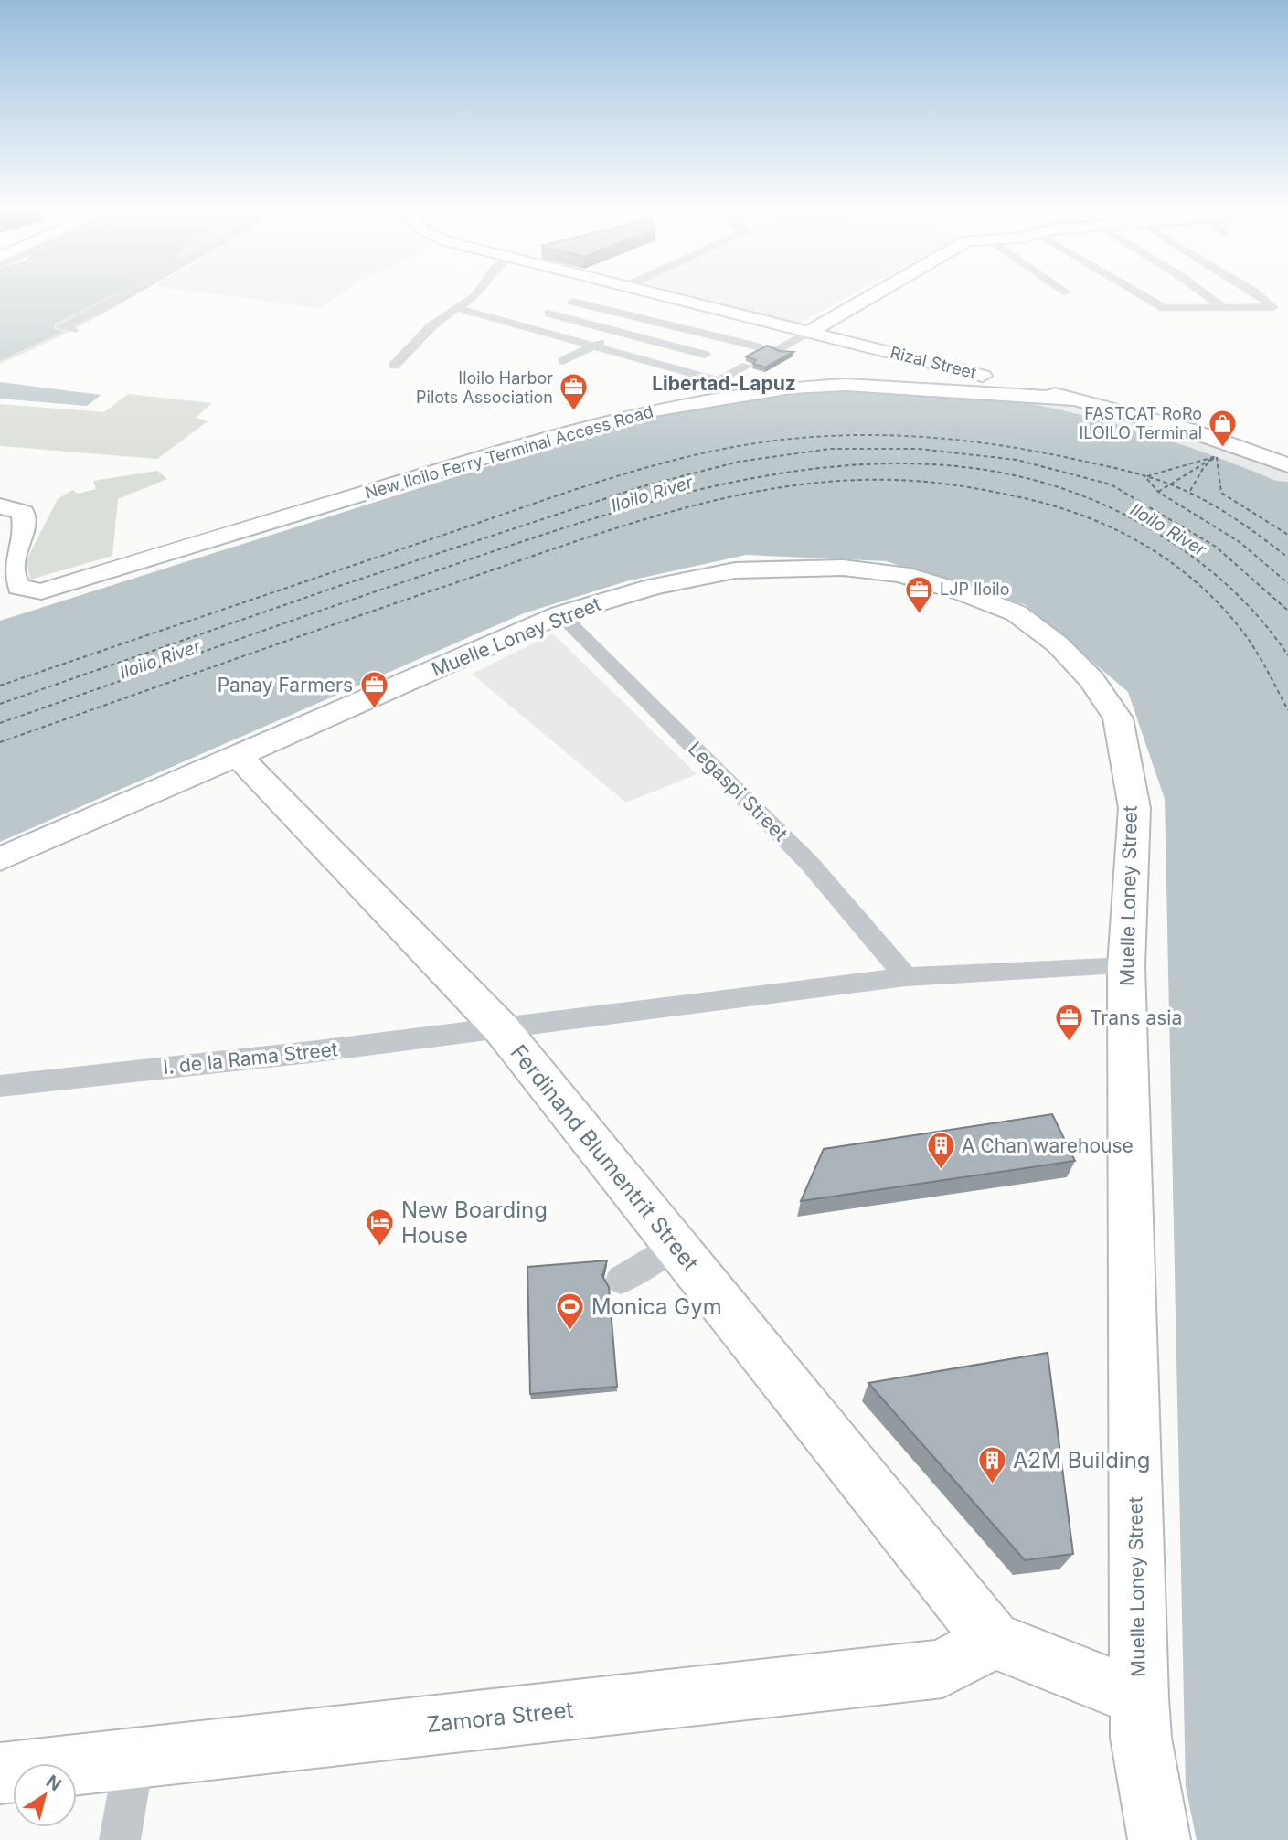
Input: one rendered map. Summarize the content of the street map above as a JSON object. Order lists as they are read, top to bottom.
{
  "streets": {
    "main road": [
      "Rizal Street",
      "New Iloilo Ferry Terminal Access Road",
      "Muelle Loney Street",
      "Ferdinand Blumentrit Street",
      "Zamora Street"
    ],
    "street": ["Legaspi Street", "I. de la Rama Street"]
  },
  "crossings": [
    ["Rizal Street", "New Iloilo Ferry Terminal Access Road"],
    ["Muelle Loney Street", "Legaspi Street"],
    ["Muelle Loney Street", "Ferdinand Blumentrit Street"],
    ["I. de la Rama Street", "Ferdinand Blumentrit Street"],
    ["Ferdinand Blumentrit Street", "Zamora Street"]
  ],
  "districts": ["Libertad-Lapuz"],
  "water": ["Iloilo River"],
  "places": {
    "office": [
      "Iloilo Harbor Pilots Association",
      "LJP Iloilo",
      "Panay Farmers",
      "Trans asia"
    ],
    "shop": ["FASTCAT RoRo ILOILO Terminal"],
    "building": ["A Chan warehouse", "A2M Building"],
    "hotel": ["New Boarding House"],
    "sports": ["Monica Gym"]
  },
  "north": "top right"
}
